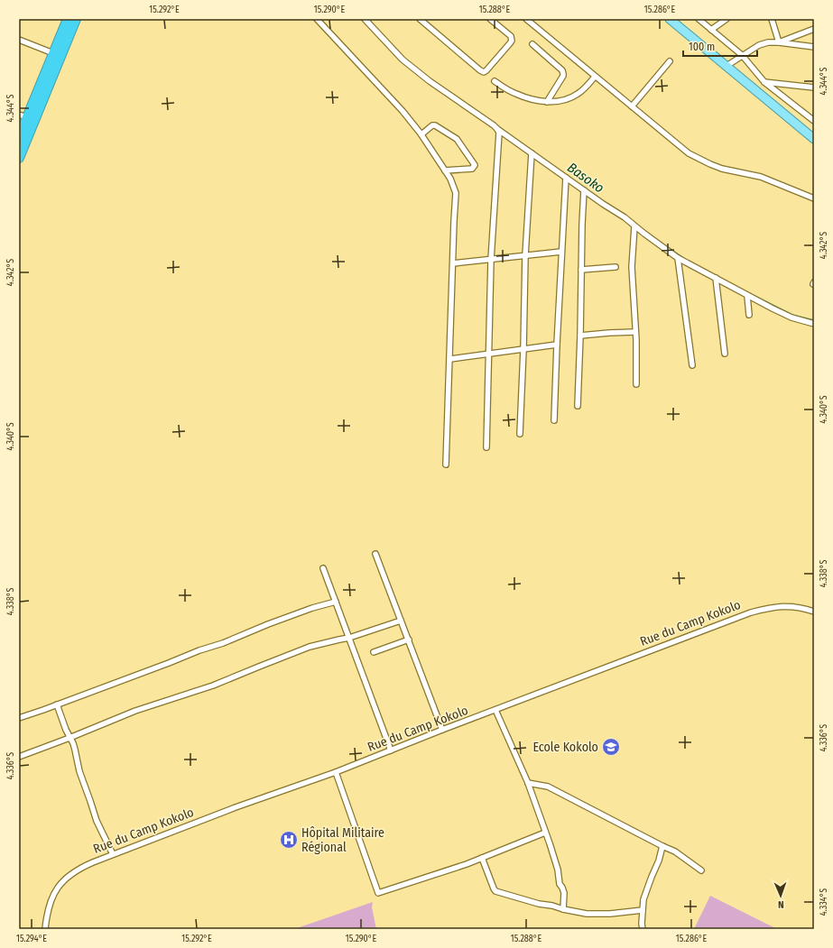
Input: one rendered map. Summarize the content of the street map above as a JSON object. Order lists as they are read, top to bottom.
{
  "streets": {
    "street": ["Rue du Camp Kokolo"]
  },
  "water": ["Basoko"],
  "places": {
    "school or university": ["Ecole Kokolo"],
    "hospital": ["Hôpital Militaire Régional"]
  },
  "scale_bar": "100 m",
  "north": "bottom",
  "coordinates": [
    "15.292°E",
    "15.290°E",
    "15.288°E",
    "15.286°E",
    "4.344°S",
    "4.342°S",
    "4.340°S",
    "4.338°S",
    "4.336°S",
    "4.334°S",
    "15.294°E"
  ]
}
